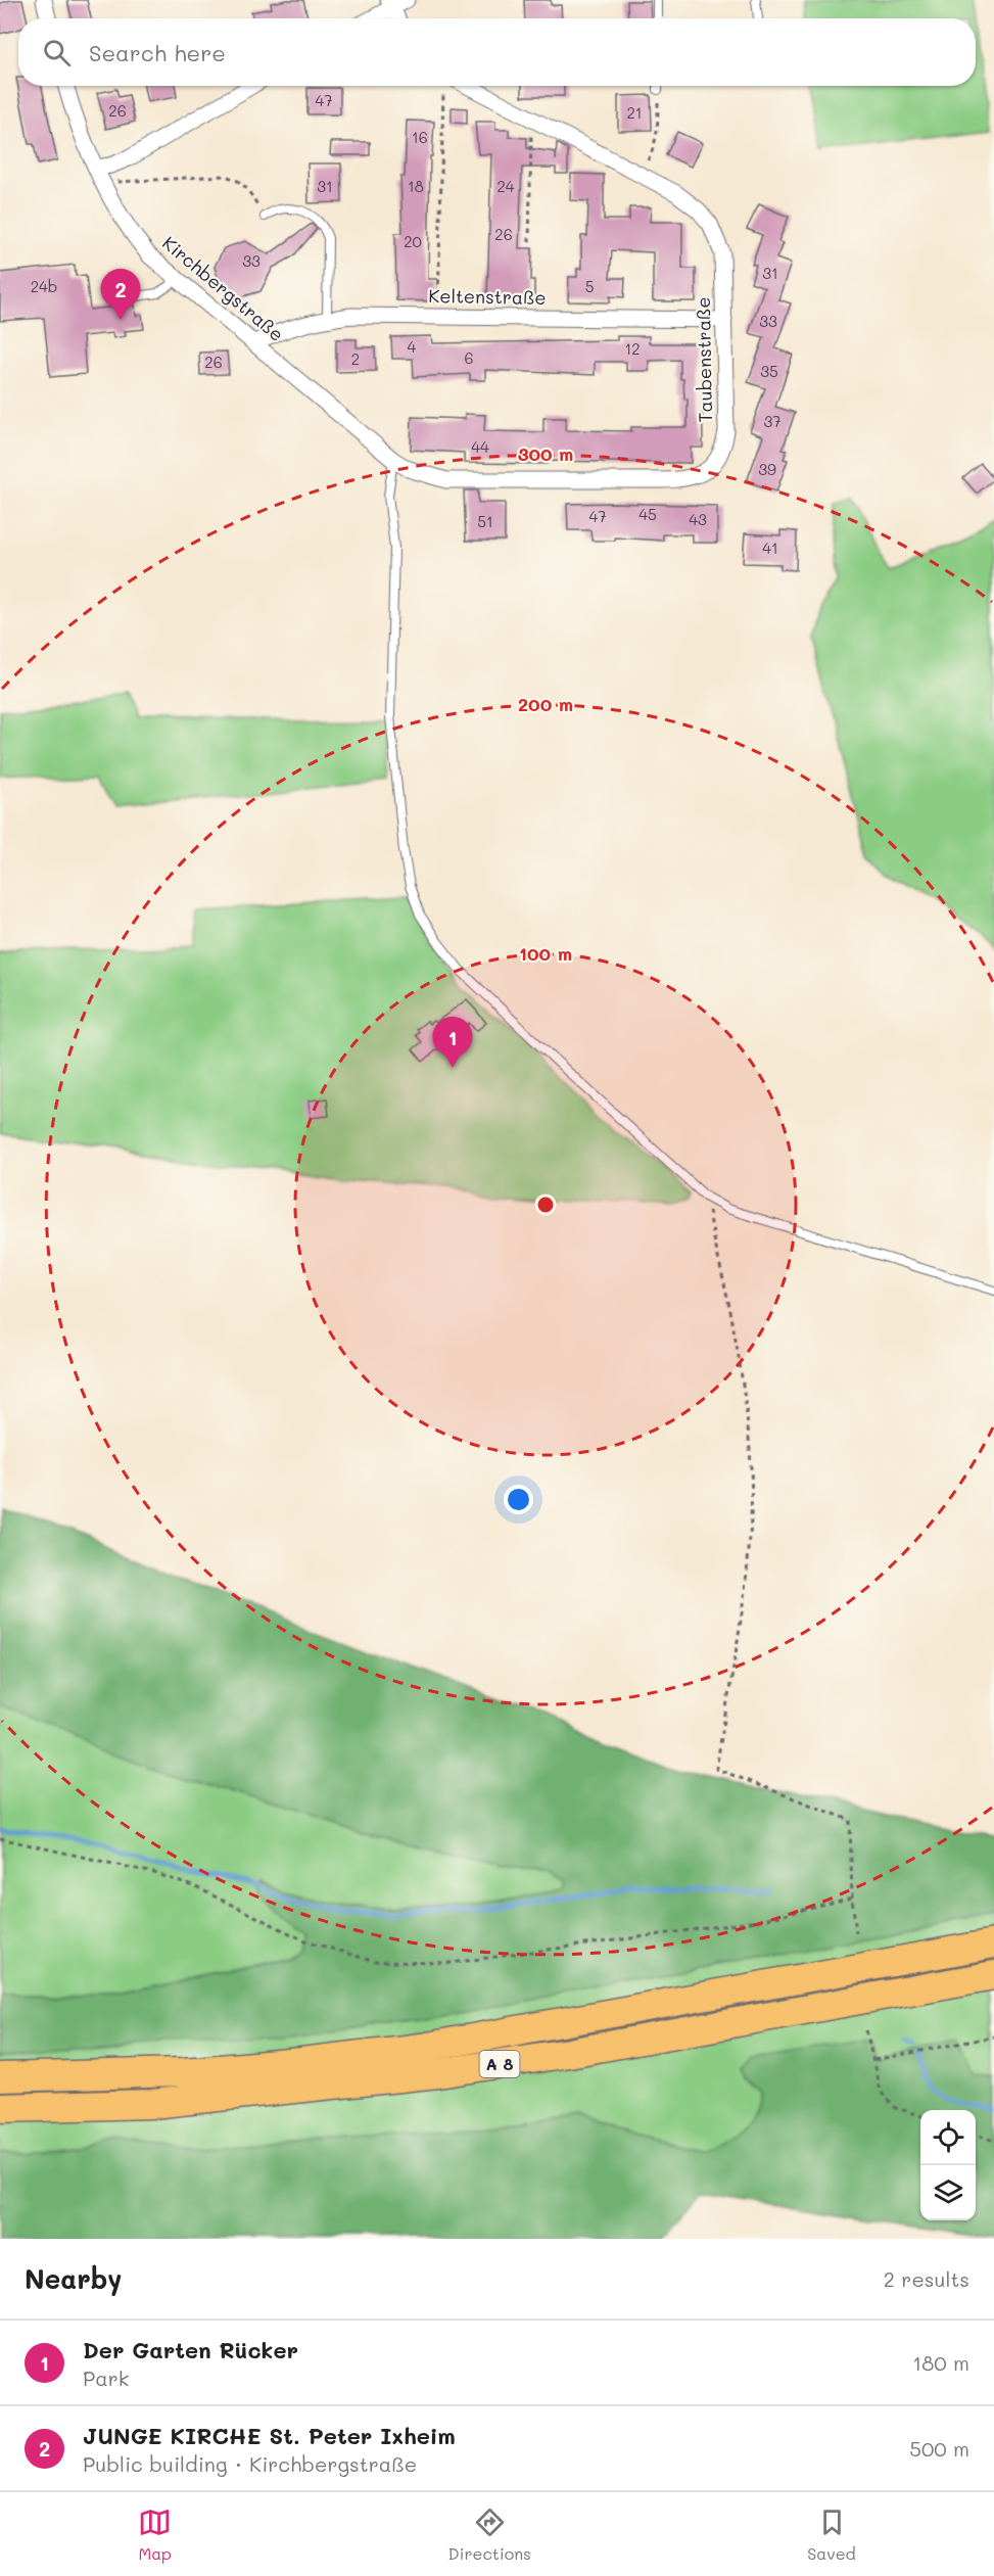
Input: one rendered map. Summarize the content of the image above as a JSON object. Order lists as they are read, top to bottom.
{
  "streets": {
    "highway": ["A 8"],
    "street": ["Kirchbergstraße", "Keltenstraße", "Taubenstraße"]
  },
  "crossings": [
    ["Kirchbergstraße", "Keltenstraße"],
    ["Kirchbergstraße", "Taubenstraße"],
    ["Keltenstraße", "Taubenstraße"]
  ],
  "house_numbers": [
    "47",
    "26",
    "21",
    "16",
    "31",
    "18",
    "24",
    "26",
    "20",
    "33",
    "31",
    "24b",
    "5",
    "33",
    "4",
    "12",
    "6",
    "2",
    "26",
    "35",
    "37",
    "44",
    "39",
    "45",
    "47",
    "43",
    "51",
    "41"
  ],
  "page": {
    "search": "Search here",
    "pins": ["2", "1"],
    "heading": ["Nearby", "2 results"],
    "list": [
      {
        "mark": "1",
        "name": "Der Garten Rücker",
        "note": "Park",
        "value": "180 m"
      },
      {
        "mark": "2",
        "name": "JUNGE KIRCHE St. Peter Ixheim",
        "note": "Public building · Kirchbergstraße",
        "value": "500 m"
      }
    ],
    "nav": ["Map", "Directions", "Saved"]
  },
  "rings": ["300 m", "200 m", "100 m"]
}
